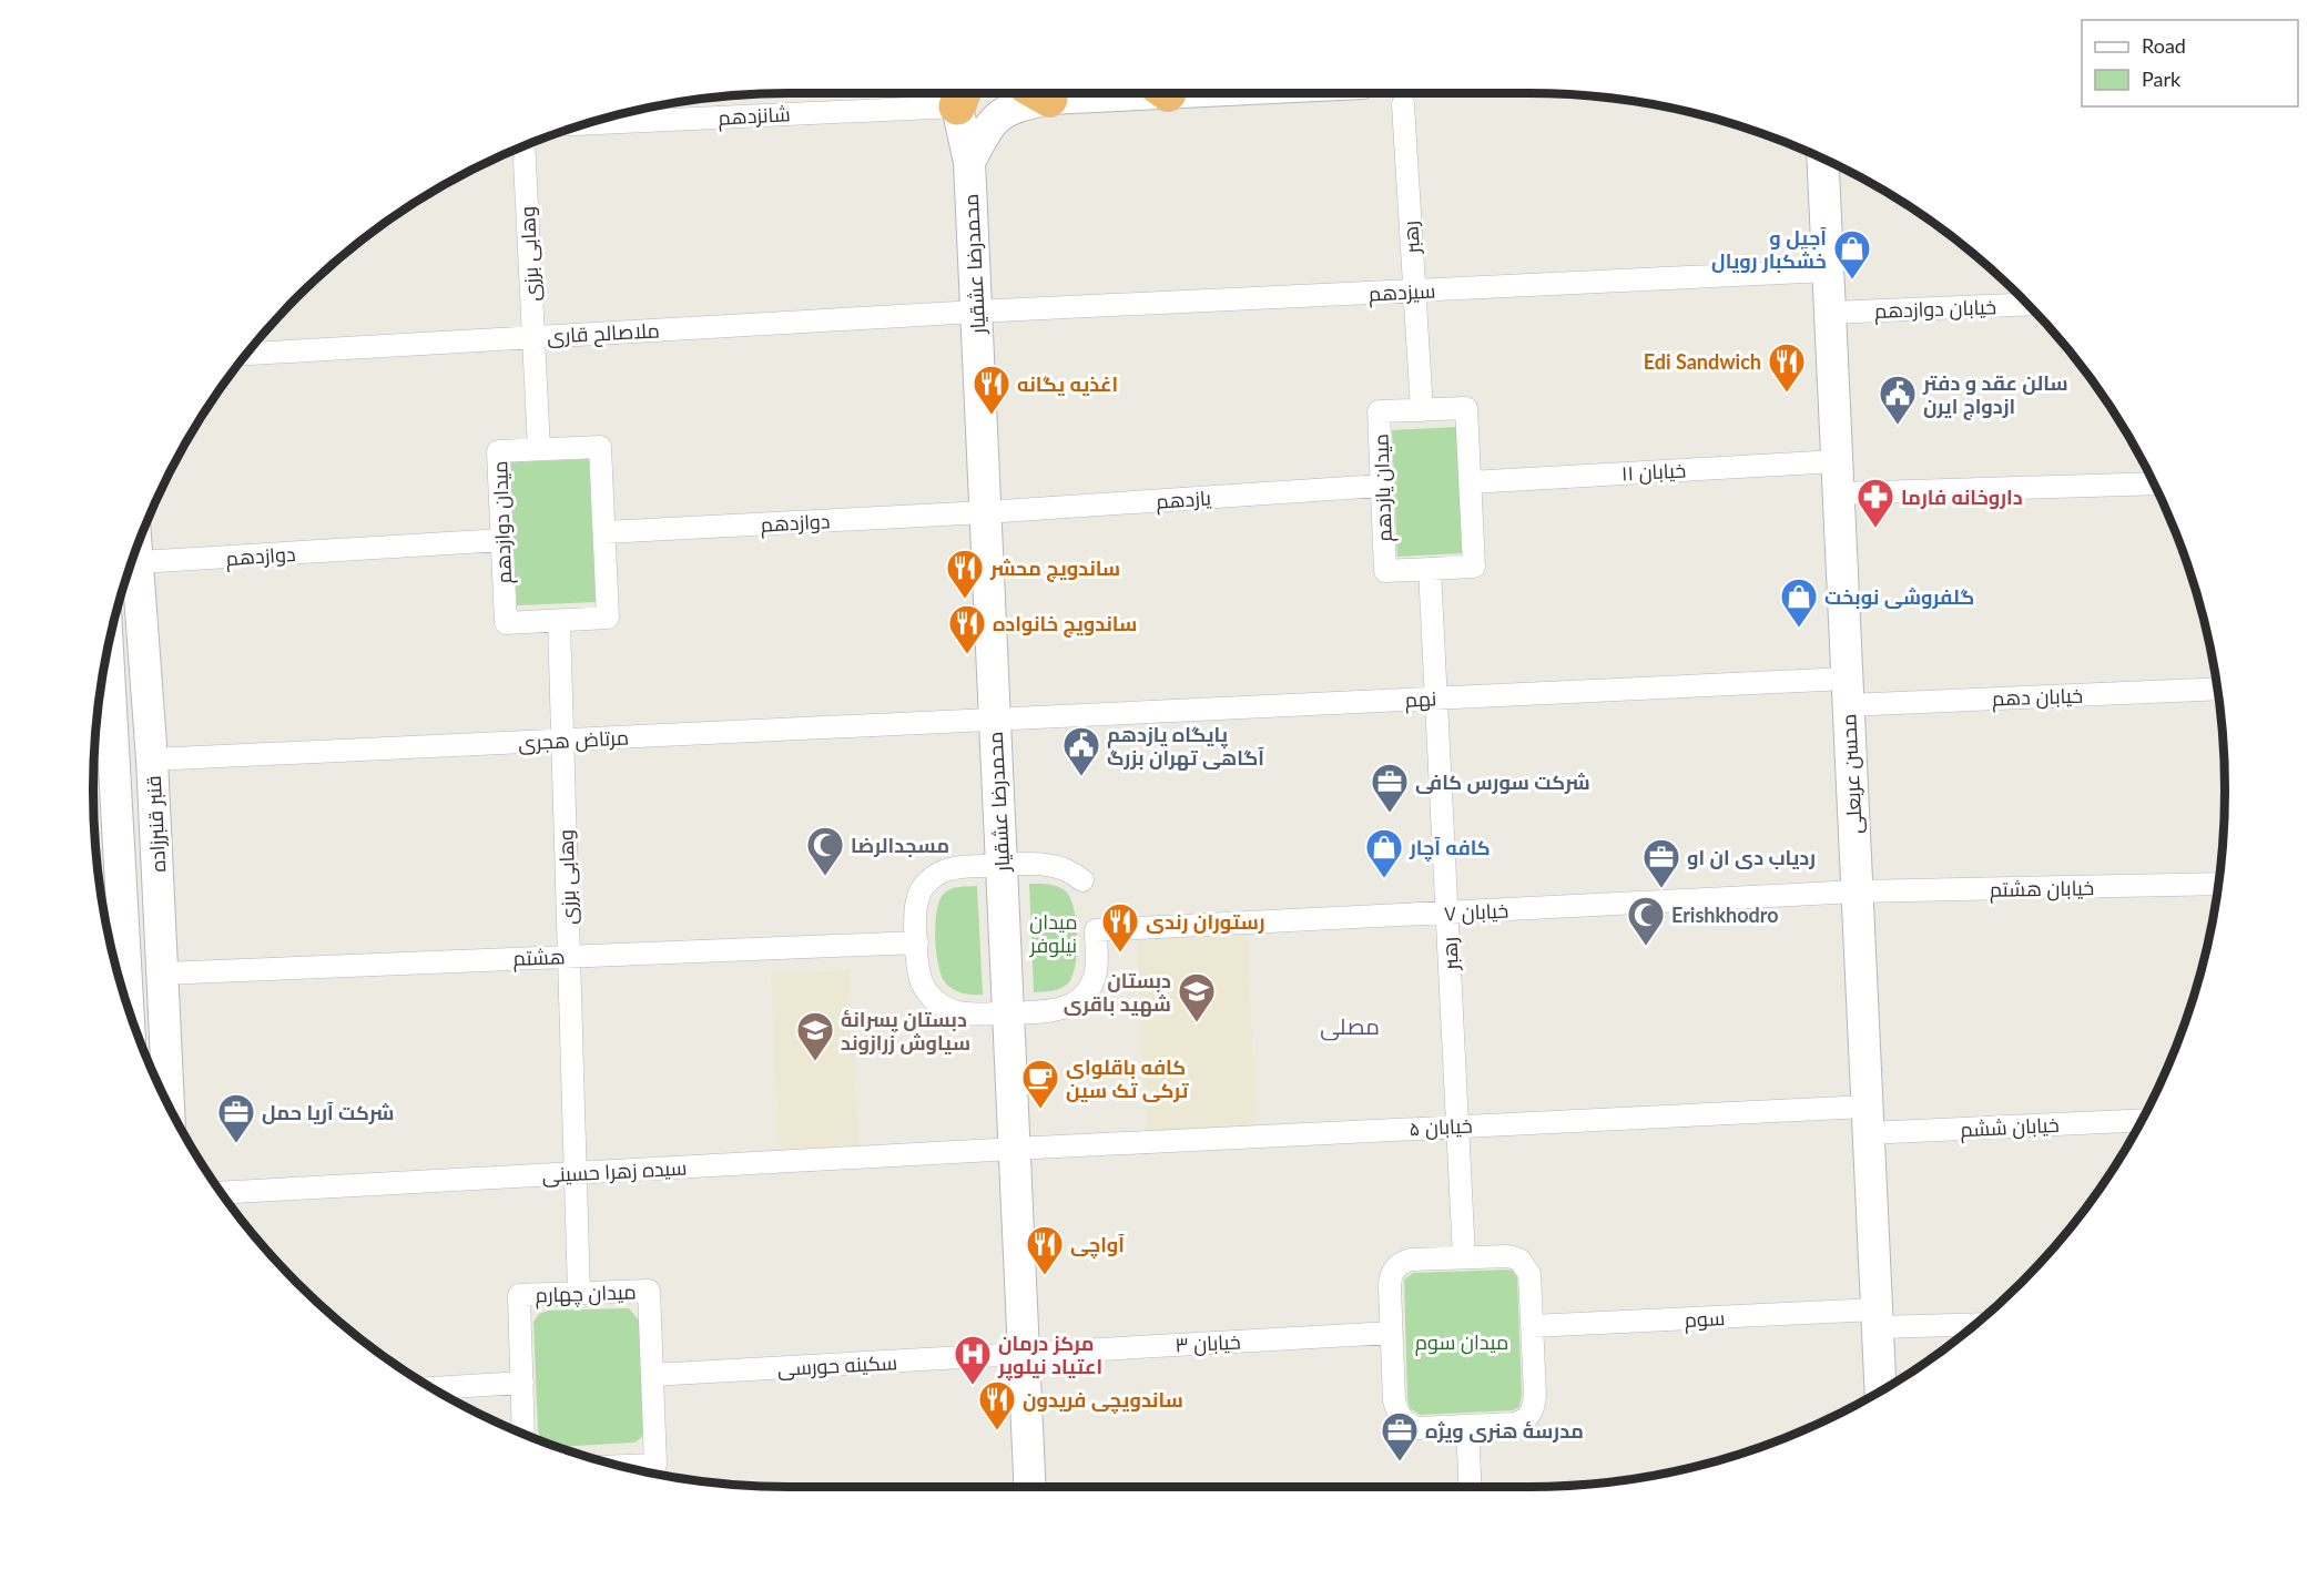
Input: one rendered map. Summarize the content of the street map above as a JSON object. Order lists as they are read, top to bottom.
{
  "streets": {
    "main road": ["محمدرضا عشقیار", "محسن عربعلی", "قنبر قنبرزاده"],
    "street": [
      "شانزدهم",
      "رهبر",
      "وهابی برزی",
      "سیزدهم",
      "خیابان دوازدهم",
      "ملاصالح قاری",
      "خیابان ۱۱",
      "میدان یازدهم",
      "یازدهم",
      "میدان دوازدهم",
      "دوازدهم",
      "خیابان دهم",
      "نهم",
      "مرتاض هجری",
      "خیابان هشتم",
      "خیابان ۷",
      "هشتم",
      "خیابان ۵",
      "خیابان ششم",
      "سیده زهرا حسینی",
      "میدان چهارم",
      "سوم",
      "خیابان ۳",
      "سکینه حورسی"
    ]
  },
  "crossings": [
    ["شانزدهم", "محمدرضا عشقیار"],
    ["رهبر", "سیزدهم"],
    ["رهبر", "میدان یازدهم"],
    ["رهبر", "نهم"],
    ["رهبر", "خیابان ۷"],
    ["رهبر", "خیابان ۵"],
    ["رهبر", "سوم"],
    ["رهبر", "خیابان ۳"],
    ["وهابی برزی", "ملاصالح قاری"],
    ["وهابی برزی", "میدان دوازدهم"],
    ["وهابی برزی", "مرتاض هجری"],
    ["وهابی برزی", "هشتم"],
    ["وهابی برزی", "سیده زهرا حسینی"],
    ["وهابی برزی", "میدان چهارم"],
    ["محمدرضا عشقیار", "سیزدهم"],
    ["محمدرضا عشقیار", "ملاصالح قاری"],
    ["محمدرضا عشقیار", "یازدهم"],
    ["محمدرضا عشقیار", "دوازدهم"],
    ["محمدرضا عشقیار", "نهم"],
    ["محمدرضا عشقیار", "مرتاض هجری"],
    ["محمدرضا عشقیار", "خیابان ۷"],
    ["محمدرضا عشقیار", "خیابان ۵"],
    ["محمدرضا عشقیار", "سیده زهرا حسینی"],
    ["محمدرضا عشقیار", "خیابان ۳"],
    ["محمدرضا عشقیار", "سکینه حورسی"],
    ["سیزدهم", "ملاصالح قاری"],
    ["سیزدهم", "محسن عربعلی"],
    ["خیابان دوازدهم", "محسن عربعلی"],
    ["خیابان ۱۱", "میدان یازدهم"],
    ["خیابان ۱۱", "محسن عربعلی"],
    ["میدان یازدهم", "یازدهم"],
    ["یازدهم", "دوازدهم"],
    ["میدان دوازدهم", "دوازدهم"],
    ["خیابان دهم", "نهم"],
    ["خیابان دهم", "محسن عربعلی"],
    ["نهم", "مرتاض هجری"],
    ["نهم", "محسن عربعلی"],
    ["مرتاض هجری", "قنبر قنبرزاده"],
    ["محسن عربعلی", "خیابان هشتم"],
    ["محسن عربعلی", "خیابان ۷"],
    ["محسن عربعلی", "خیابان ۵"],
    ["محسن عربعلی", "خیابان ششم"],
    ["محسن عربعلی", "سوم"],
    ["قنبر قنبرزاده", "هشتم"],
    ["خیابان هشتم", "خیابان ۷"],
    ["خیابان ۵", "خیابان ششم"],
    ["خیابان ۵", "سیده زهرا حسینی"],
    ["میدان چهارم", "سکینه حورسی"],
    ["سوم", "خیابان ۳"],
    ["خیابان ۳", "سکینه حورسی"]
  ],
  "districts": ["مصلی"],
  "parks": ["میدان نیلوفر", "میدان سوم"],
  "places": {
    "shop": ["آجیل و خشکبار رویال", "گلفروشی نوبخت", "کافه آچار"],
    "restaurant": [
      "Edi Sandwich",
      "اغذیه یگانه",
      "ساندویچ محشر",
      "ساندویچ خانواده",
      "رستوران رندی",
      "آواچی",
      "ساندویچی فریدون"
    ],
    "public building": ["سالن عقد و دفتر ازدواج ایرن", "پایگاه یازدهم آگاهی تهران بزرگ"],
    "pharmacy": ["داروخانه فارما"],
    "office": [
      "شرکت سورس کافی",
      "ردیاب دی ان او",
      "شرکت آریا حمل",
      "مدرسهٔ هنری ویژه"
    ],
    "mosque": ["مسجدالرضا", "Erishkhodro"],
    "school or university": ["دبستان شهید باقری", "دبستان پسرانهٔ سیاوش زرازوند"],
    "cafe": ["کافه باقلوای ترکی تک سین"],
    "hospital": ["مرکز درمان اعتیاد نیلوپر"]
  },
  "legend": ["Road", "Park"]
}
